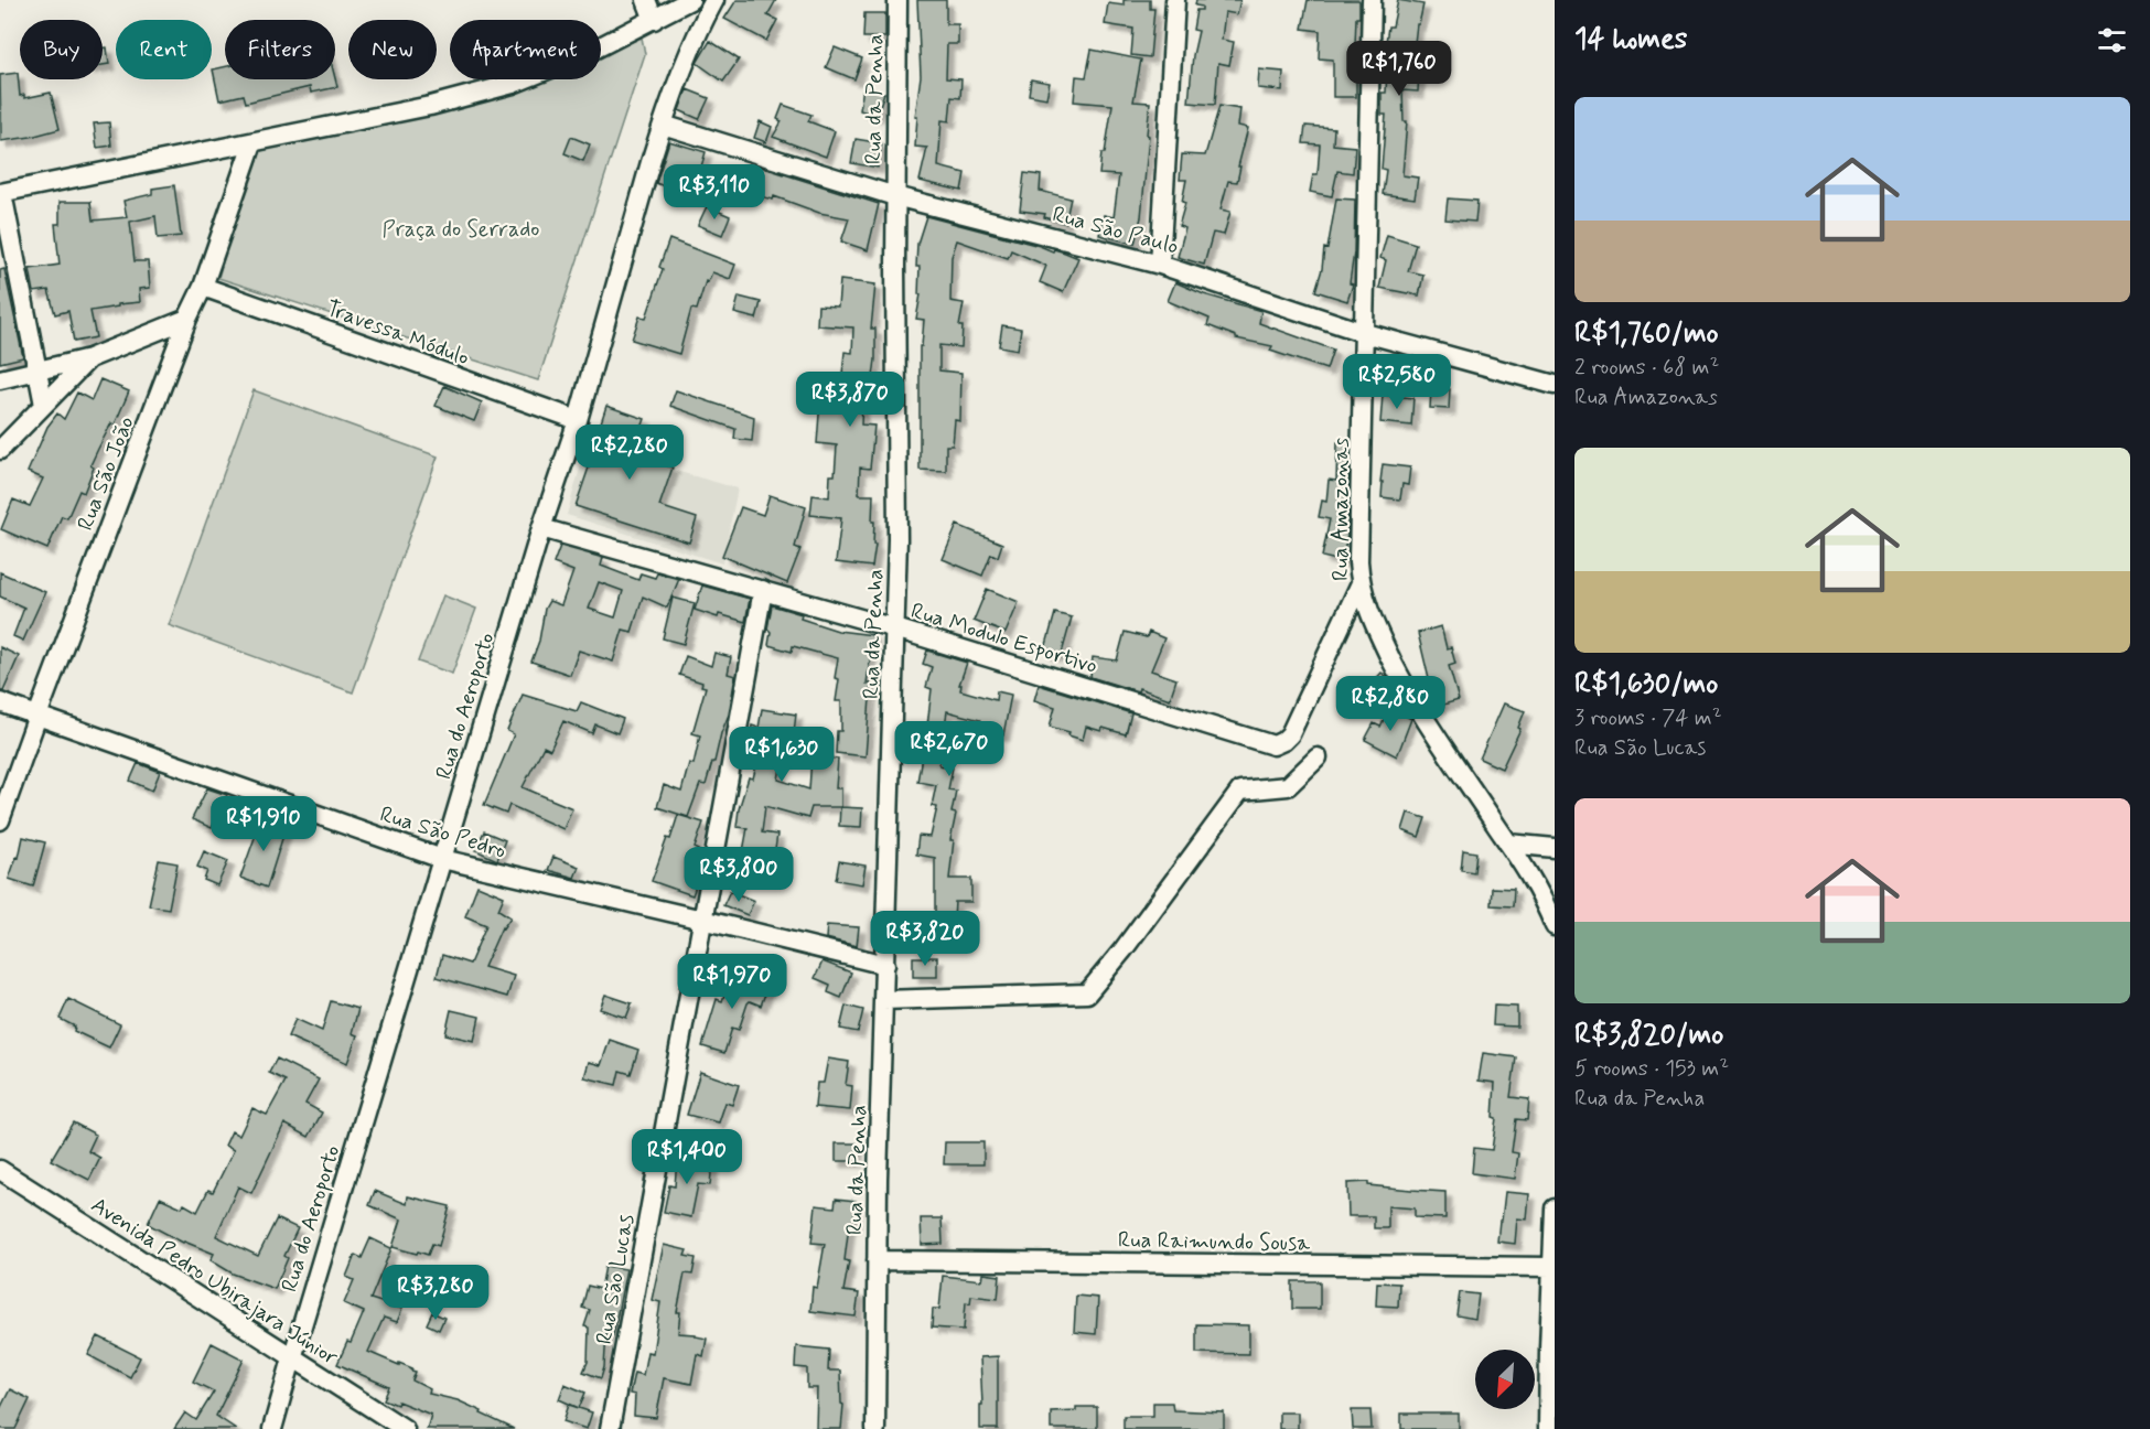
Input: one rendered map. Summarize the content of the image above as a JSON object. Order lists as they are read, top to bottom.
{
  "streets": {
    "street": [
      "Rua da Penha",
      "Rua São Paulo",
      "Travessa Módulo",
      "Rua São João",
      "Rua Amazonas",
      "Rua Modulo Esportivo",
      "Rua do Aeroporto",
      "Rua São Pedro",
      "Rua Raimundo Sousa",
      "Rua São Lucas",
      "Avenida Pedro Ubirajara Júnior"
    ]
  },
  "crossings": [
    ["Rua da Penha", "Rua São Paulo"],
    ["Rua da Penha", "Rua Modulo Esportivo"],
    ["Rua da Penha", "Rua São Pedro"],
    ["Rua da Penha", "Rua Raimundo Sousa"],
    ["Rua São Paulo", "Rua Amazonas"],
    ["Rua São Paulo", "Rua do Aeroporto"],
    ["Travessa Módulo", "Rua São João"],
    ["Travessa Módulo", "Rua do Aeroporto"],
    ["Rua São João", "Rua São Pedro"],
    ["Rua Amazonas", "Rua Modulo Esportivo"],
    ["Rua Modulo Esportivo", "Rua do Aeroporto"],
    ["Rua Modulo Esportivo", "Rua São Lucas"],
    ["Rua do Aeroporto", "Rua São Pedro"],
    ["Rua do Aeroporto", "Avenida Pedro Ubirajara Júnior"],
    ["Rua São Pedro", "Rua São Lucas"]
  ],
  "parks": ["Praça do Serrado"],
  "north": "bottom left",
  "page": {
    "heading": "14 homes",
    "chip": [
      "Buy",
      "Rent",
      "Filters",
      "New",
      "Apartment"
    ],
    "price": [
      "R$1,760",
      "R$3,110",
      "R$2,580",
      "R$3,870",
      "R$2,280",
      "R$2,880",
      "R$2,670",
      "R$1,630",
      "R$1,910",
      "R$3,800",
      "R$3,820",
      "R$1,970",
      "R$1,400",
      "R$3,280"
    ],
    "list": [
      {
        "name": "R$1,760/mo",
        "note": "2 rooms · 68 m² · Rua Amazonas"
      },
      {
        "name": "R$1,630/mo",
        "note": "3 rooms · 74 m² · Rua São Lucas"
      },
      {
        "name": "R$3,820/mo",
        "note": "5 rooms · 153 m² · Rua da Penha"
      }
    ]
  }
}
